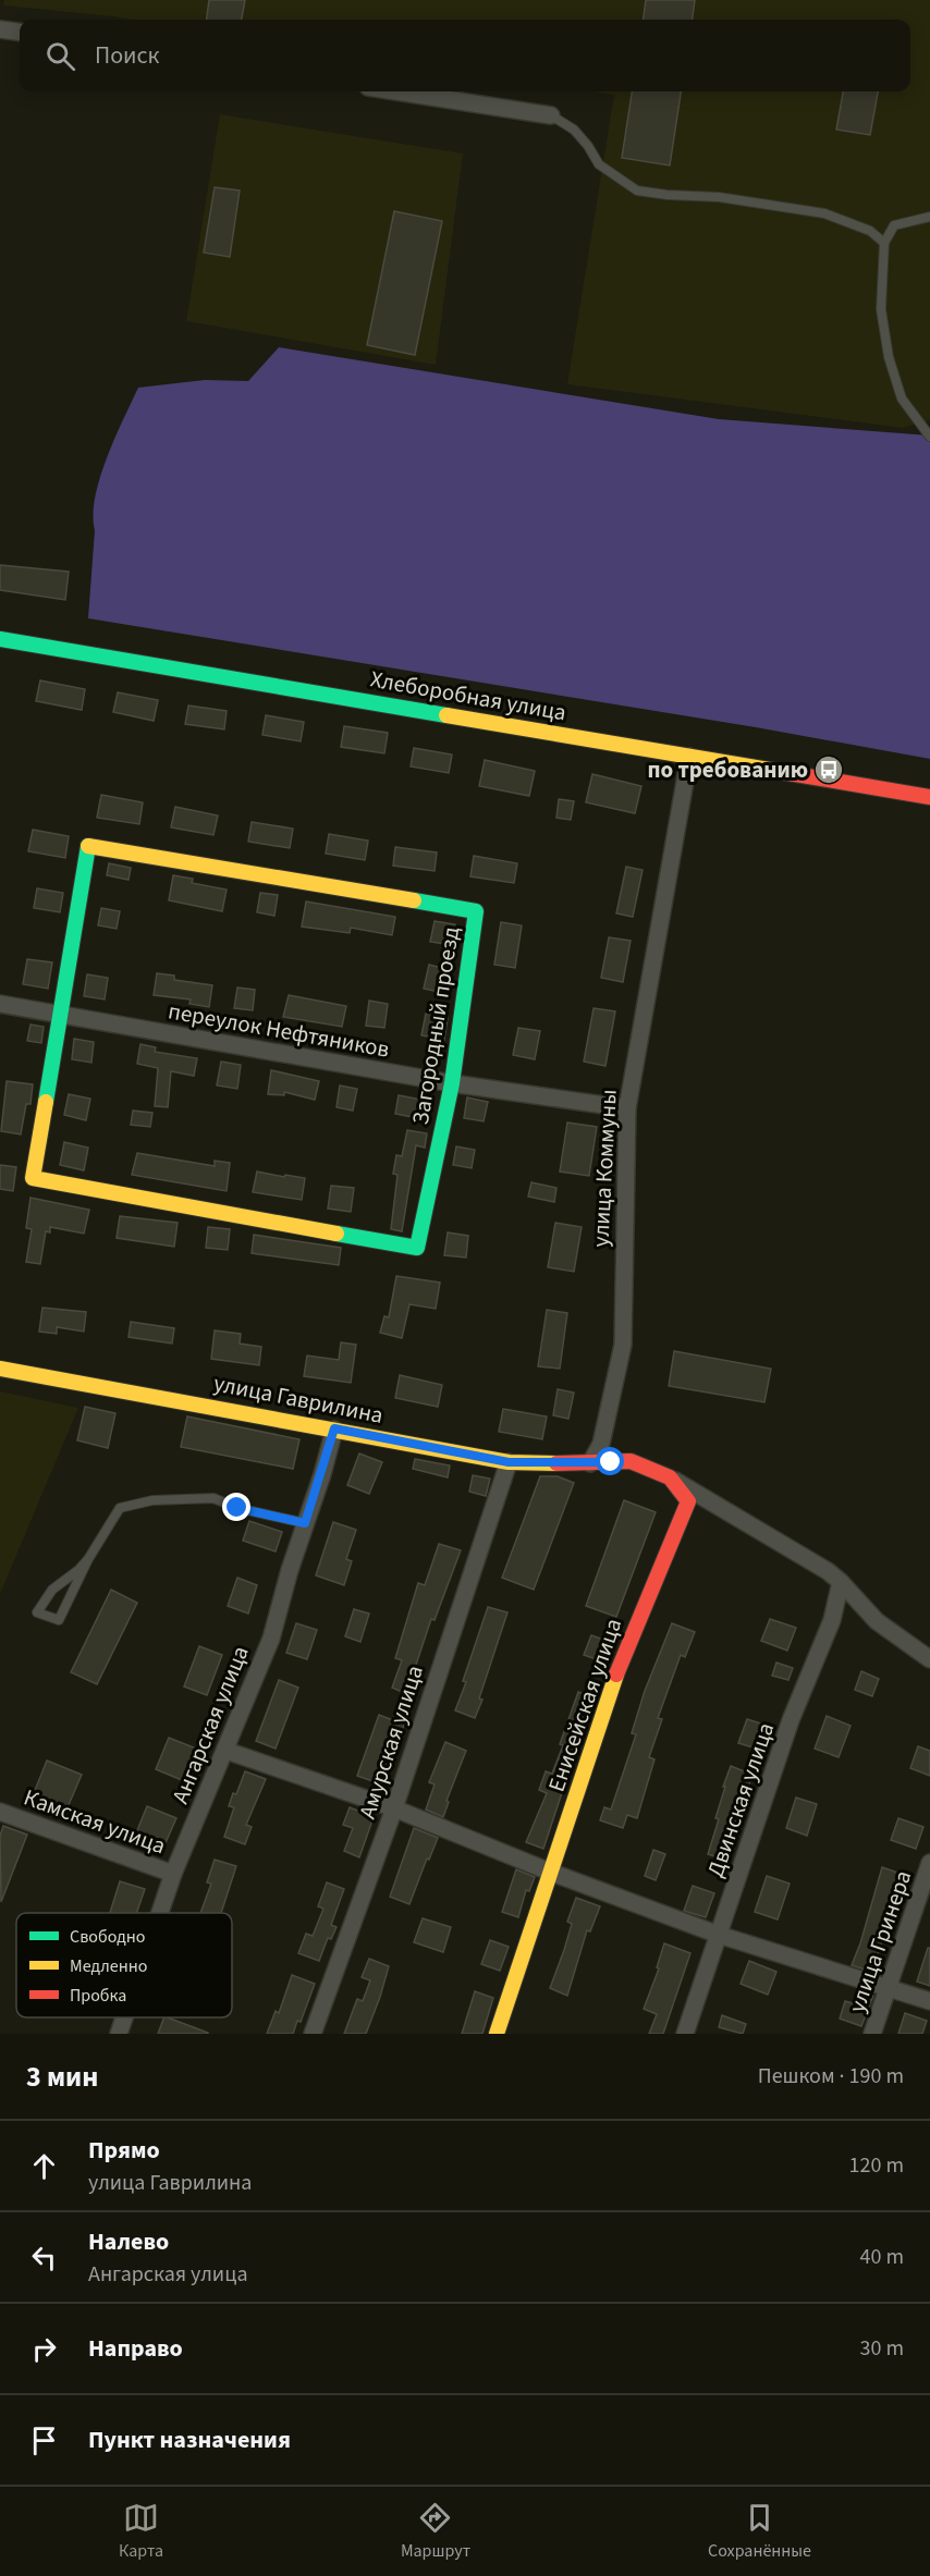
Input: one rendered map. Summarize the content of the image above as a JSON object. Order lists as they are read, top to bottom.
{
  "streets": {
    "street": [
      "Хлеборобная улица",
      "Загородный проезд",
      "переулок Нефтяников",
      "улица Коммуны",
      "улица Гаврилина",
      "Енисейская улица",
      "Ангарская улица",
      "Амурская улица",
      "Двинская улица",
      "Камская улица",
      "улица Гринера"
    ]
  },
  "crossings": [
    ["Хлеборобная улица", "улица Коммуны"],
    ["Загородный проезд", "переулок Нефтяников"],
    ["переулок Нефтяников", "улица Коммуны"],
    ["улица Коммуны", "улица Гаврилина"],
    ["улица Гаврилина", "Ангарская улица"],
    ["улица Гаврилина", "Амурская улица"],
    ["Ангарская улица", "Камская улица"]
  ],
  "places": {
    "bus stop": ["по требованию"]
  },
  "legend": ["Свободно", "Медленно", "Пробка"],
  "page": {
    "search": "Поиск",
    "heading": ["3 мин", "Пешком · 190 m"],
    "list": [
      ["Прямо", "улица Гаврилина", "120 m"],
      ["Налево", "Ангарская улица", "40 m"],
      ["Направо", "30 m"],
      "Пункт назначения"
    ],
    "nav": ["Карта", "Маршрут", "Сохранённые"]
  }
}
